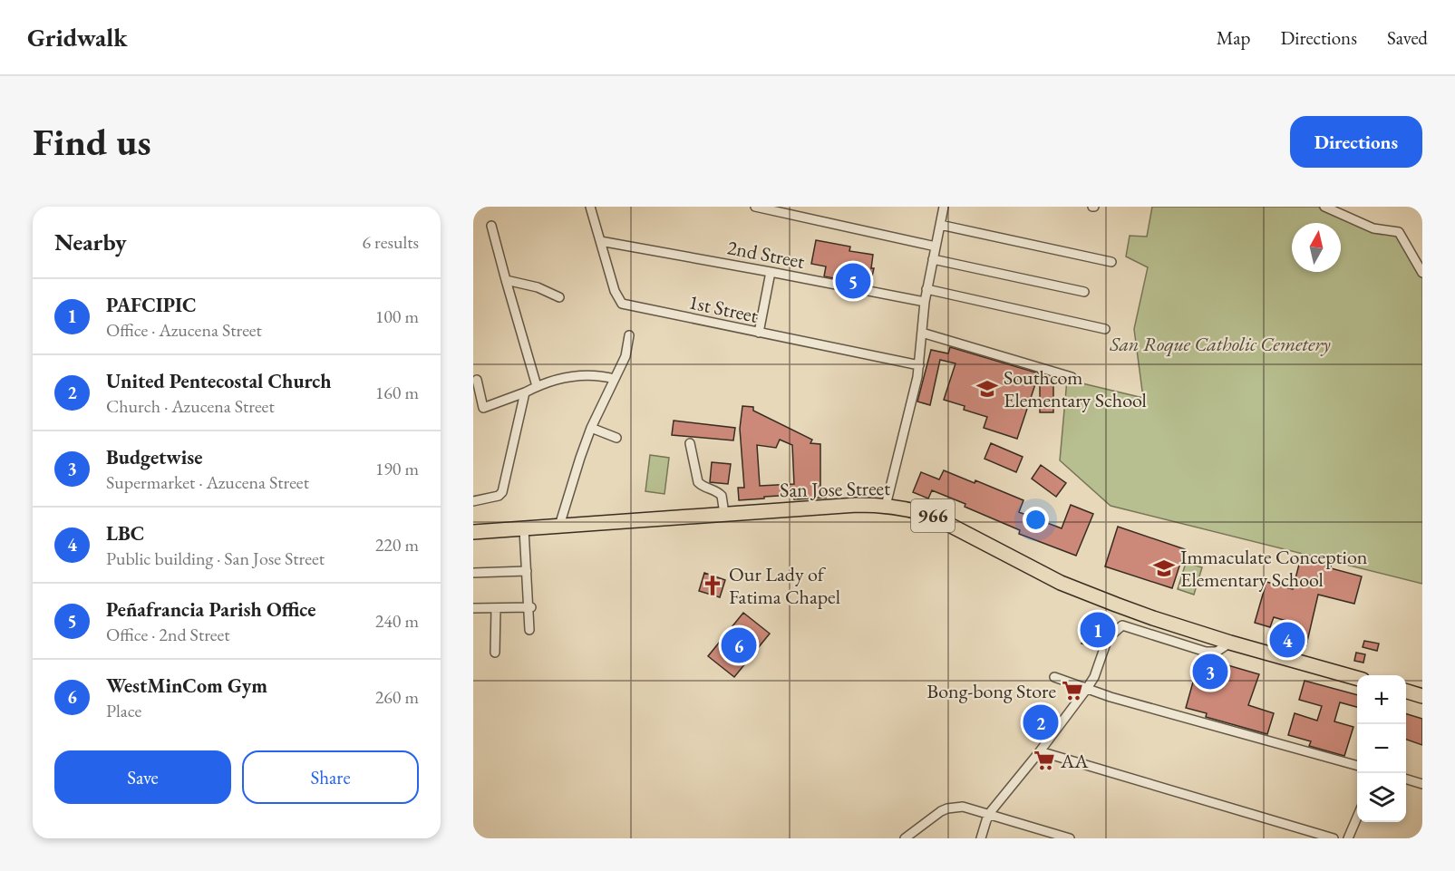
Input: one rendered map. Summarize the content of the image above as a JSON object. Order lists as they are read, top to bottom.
{
  "streets": {
    "main road": ["San Jose Street", "966"],
    "street": ["2nd Street", "1st Street"]
  },
  "crossings": [
    ["2nd Street", "1st Street"]
  ],
  "parks": ["San Roque Catholic Cemetery"],
  "places": {
    "school or university": ["Southcom Elementary School", "Immaculate Conception Elementary School"],
    "church": ["Our Lady of Fatima Chapel"],
    "supermarket": ["Bong-bong Store", "AA"]
  },
  "north": "top",
  "page": {
    "header": "Gridwalk",
    "nav": ["Map", "Directions", "Saved"],
    "buttons": [
      "Directions",
      ["Save", "Share"]
    ],
    "title": "Find us",
    "heading": ["Nearby", "6 results"],
    "pins": [
      "5",
      "1",
      "4",
      "6",
      "3",
      "2"
    ],
    "list": [
      {
        "mark": "1",
        "name": "PAFCIPIC",
        "note": "Office · Azucena Street",
        "value": "100 m"
      },
      {
        "mark": "2",
        "name": "United Pentecostal Church",
        "note": "Church · Azucena Street",
        "value": "160 m"
      },
      {
        "mark": "3",
        "name": "Budgetwise",
        "note": "Supermarket · Azucena Street",
        "value": "190 m"
      },
      {
        "mark": "4",
        "name": "LBC",
        "note": "Public building · San Jose Street",
        "value": "220 m"
      },
      {
        "mark": "5",
        "name": "Peñafrancia Parish Office",
        "note": "Office · 2nd Street",
        "value": "240 m"
      },
      {
        "mark": "6",
        "name": "WestMinCom Gym",
        "note": "Place",
        "value": "260 m"
      }
    ],
    "map_buttons": ["+", "−"]
  }
}
